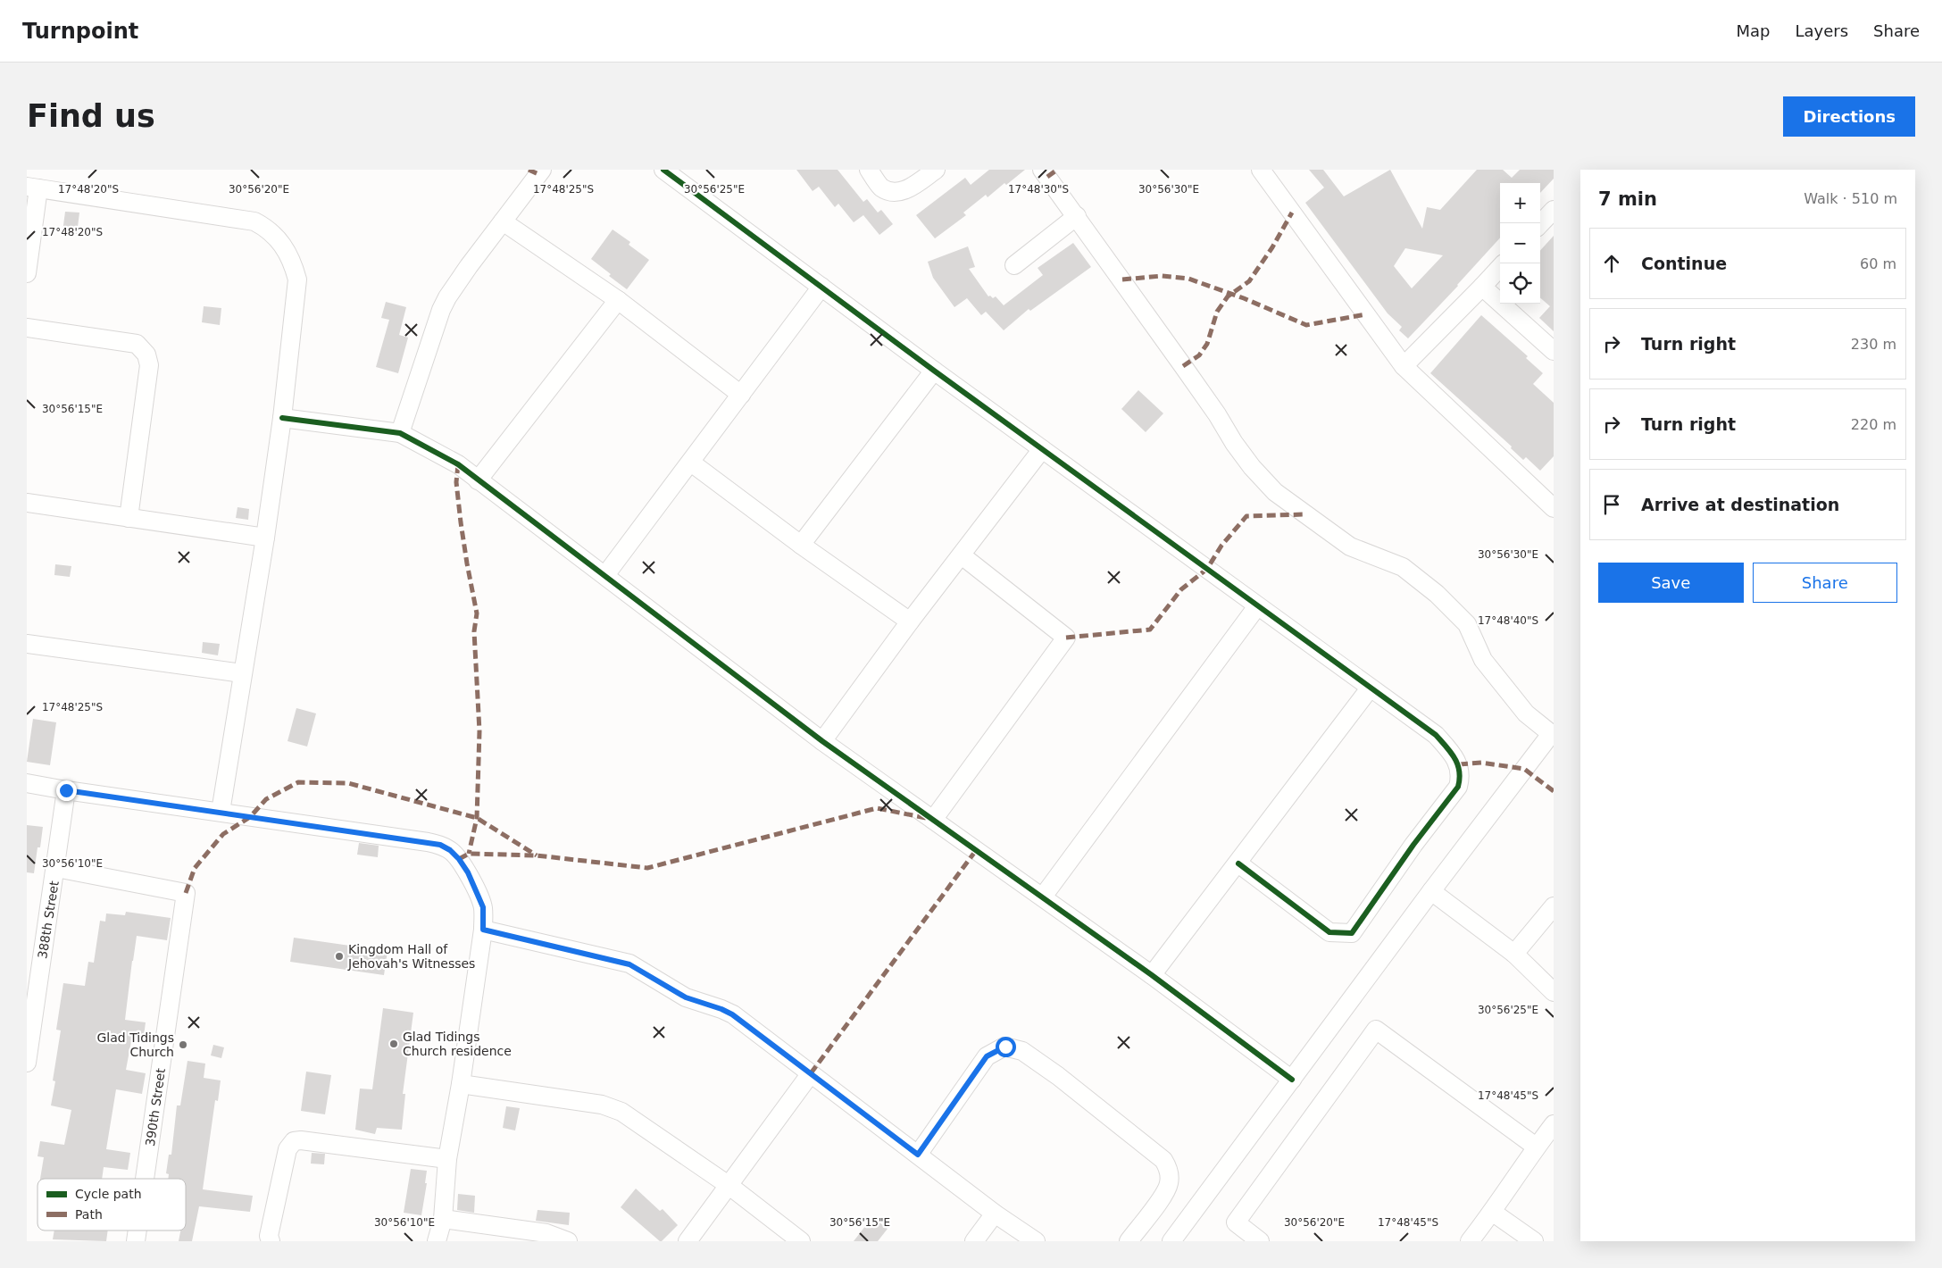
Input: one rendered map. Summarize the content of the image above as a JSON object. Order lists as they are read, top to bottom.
{
  "streets": {
    "street": ["388th Street", "390th Street"]
  },
  "crossings": [
    ["388th Street", "390th Street"]
  ],
  "places": ["Kingdom Hall of Jehovah's Witnesses", "Glad Tidings Church residence", "Glad Tidings Church"],
  "legend": ["Cycle path", "Path"],
  "page": {
    "header": "Turnpoint",
    "nav": ["Map", "Layers", "Share"],
    "buttons": [
      "Directions",
      ["Save", "Share"]
    ],
    "title": "Find us",
    "heading": ["7 min", "Walk · 510 m"],
    "map_buttons": ["+", "−"],
    "list": [
      ["Continue", "60 m"],
      ["Turn right", "230 m"],
      ["Turn right", "220 m"],
      "Arrive at destination"
    ]
  },
  "coordinates": [
    "17°48'20\"S",
    "30°56'20\"E",
    "17°48'25\"S",
    "30°56'25\"E",
    "17°48'30\"S",
    "30°56'30\"E",
    "30°56'15\"E",
    "17°48'40\"S",
    "30°56'10\"E",
    "17°48'45\"S"
  ]
}
